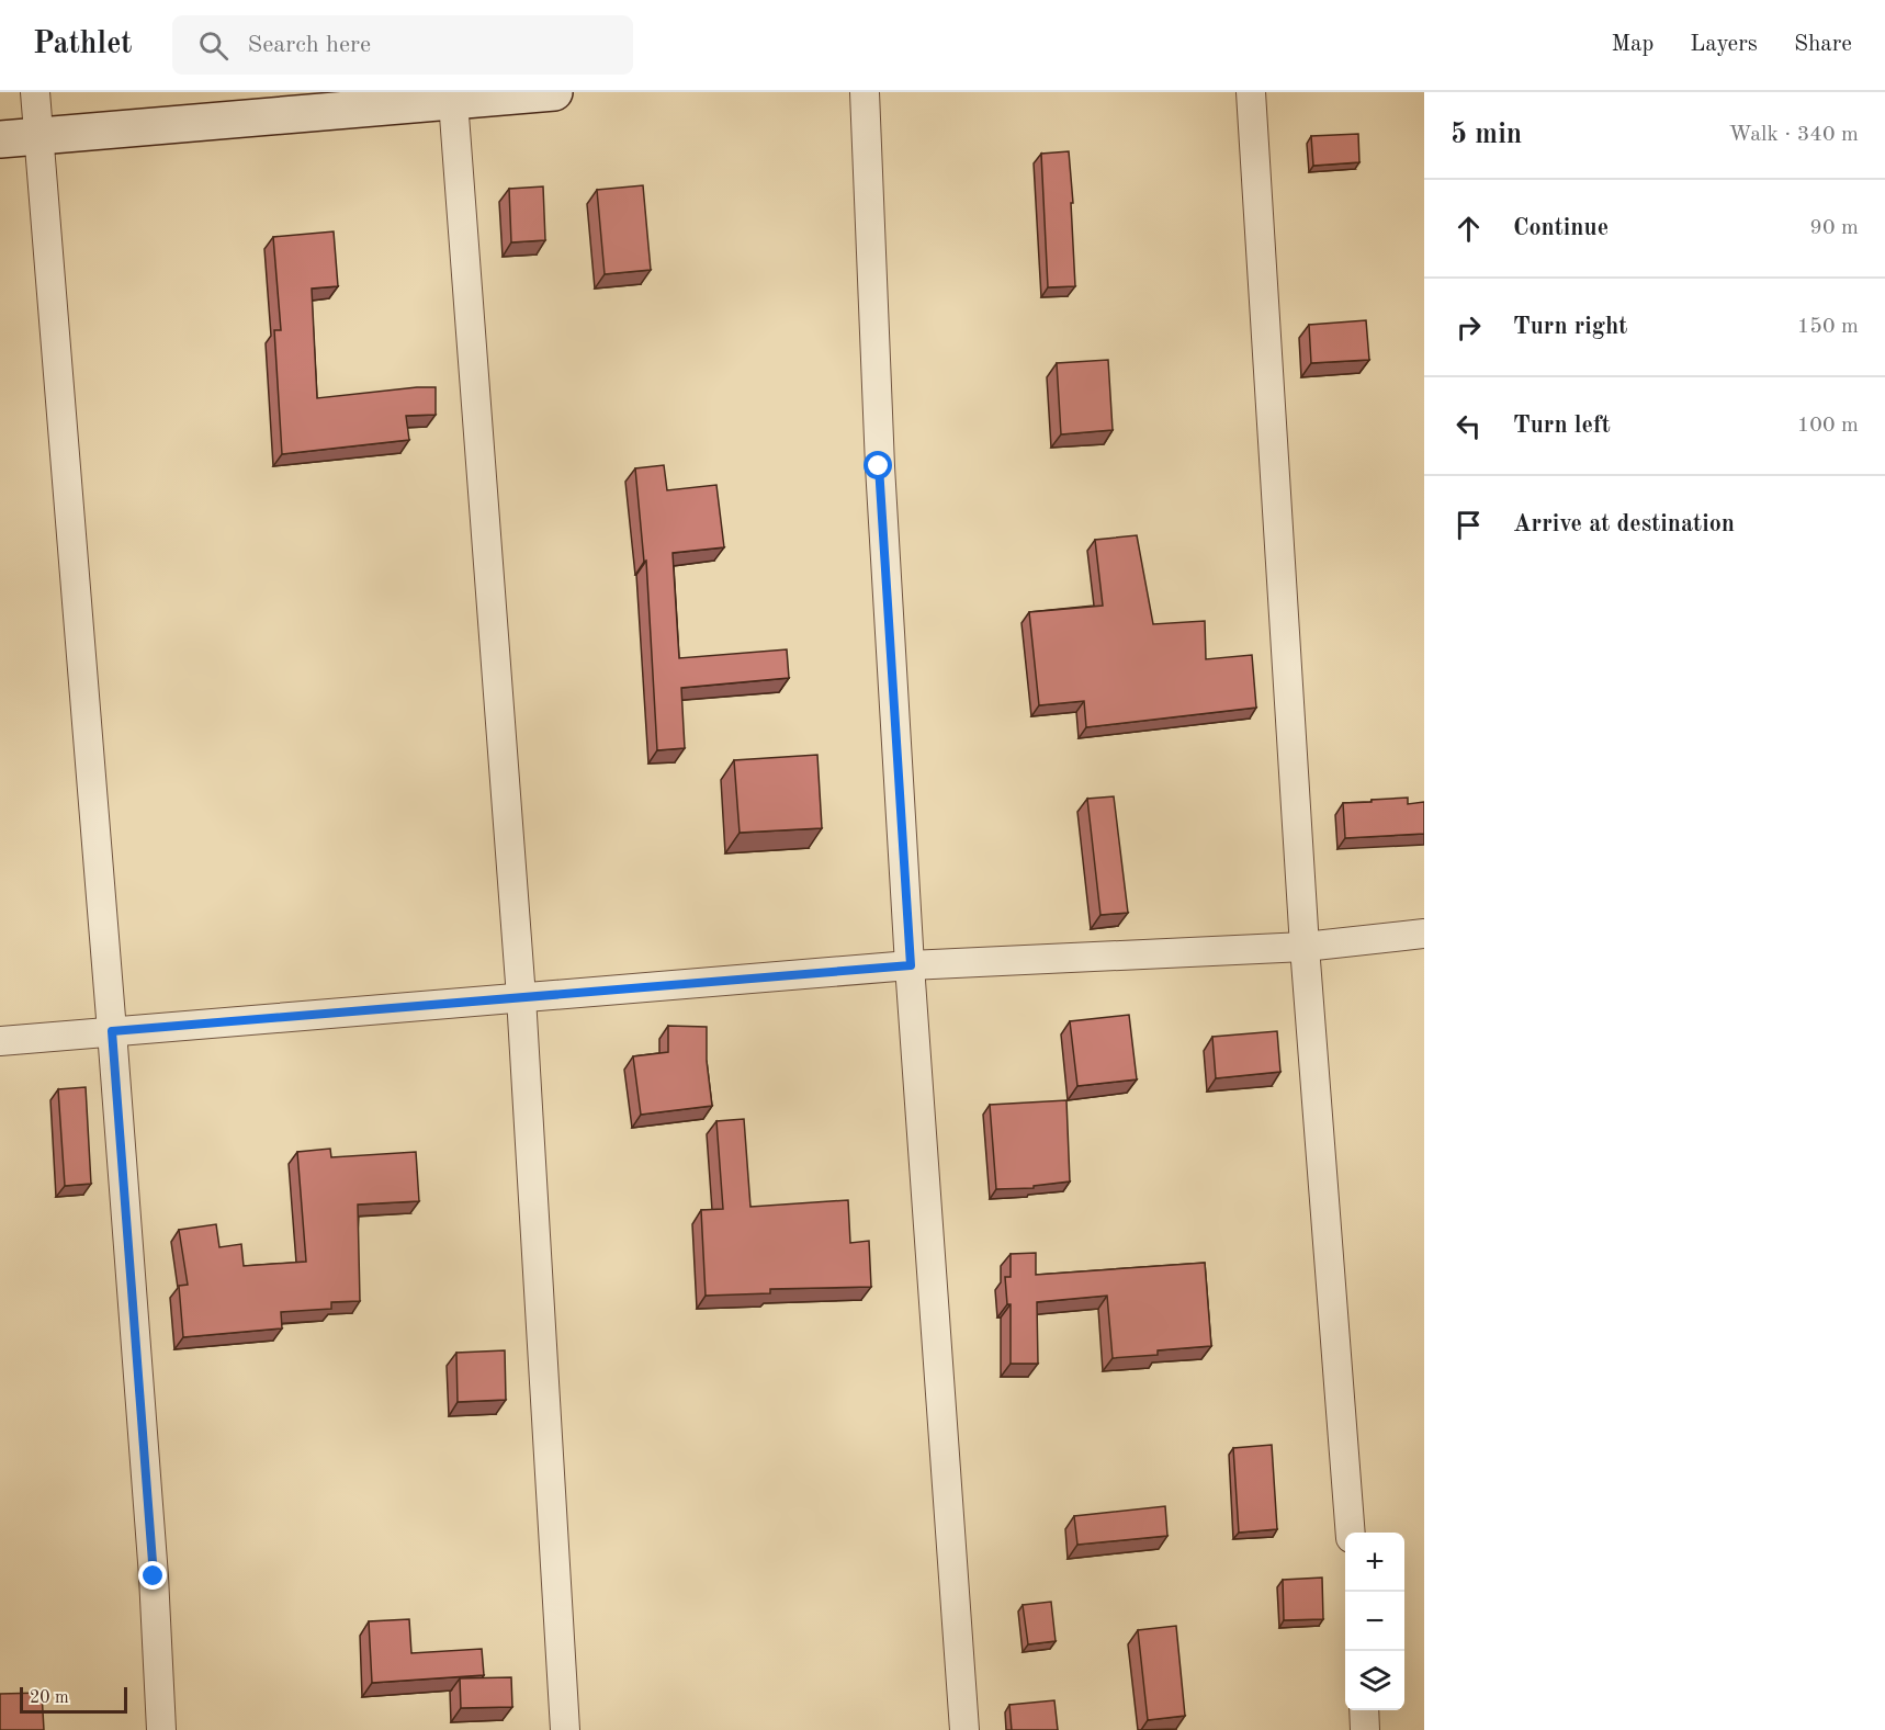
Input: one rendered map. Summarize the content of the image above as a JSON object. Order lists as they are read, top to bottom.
{
  "scale_bar": "20 m",
  "page": {
    "header": "Pathlet",
    "search": "Search here",
    "nav": ["Map", "Layers", "Share"],
    "heading": ["5 min", "Walk · 340 m"],
    "list": [
      ["Continue", "90 m"],
      ["Turn right", "150 m"],
      ["Turn left", "100 m"],
      "Arrive at destination"
    ],
    "map_buttons": ["+", "−"],
    "scale": "20 m"
  }
}
